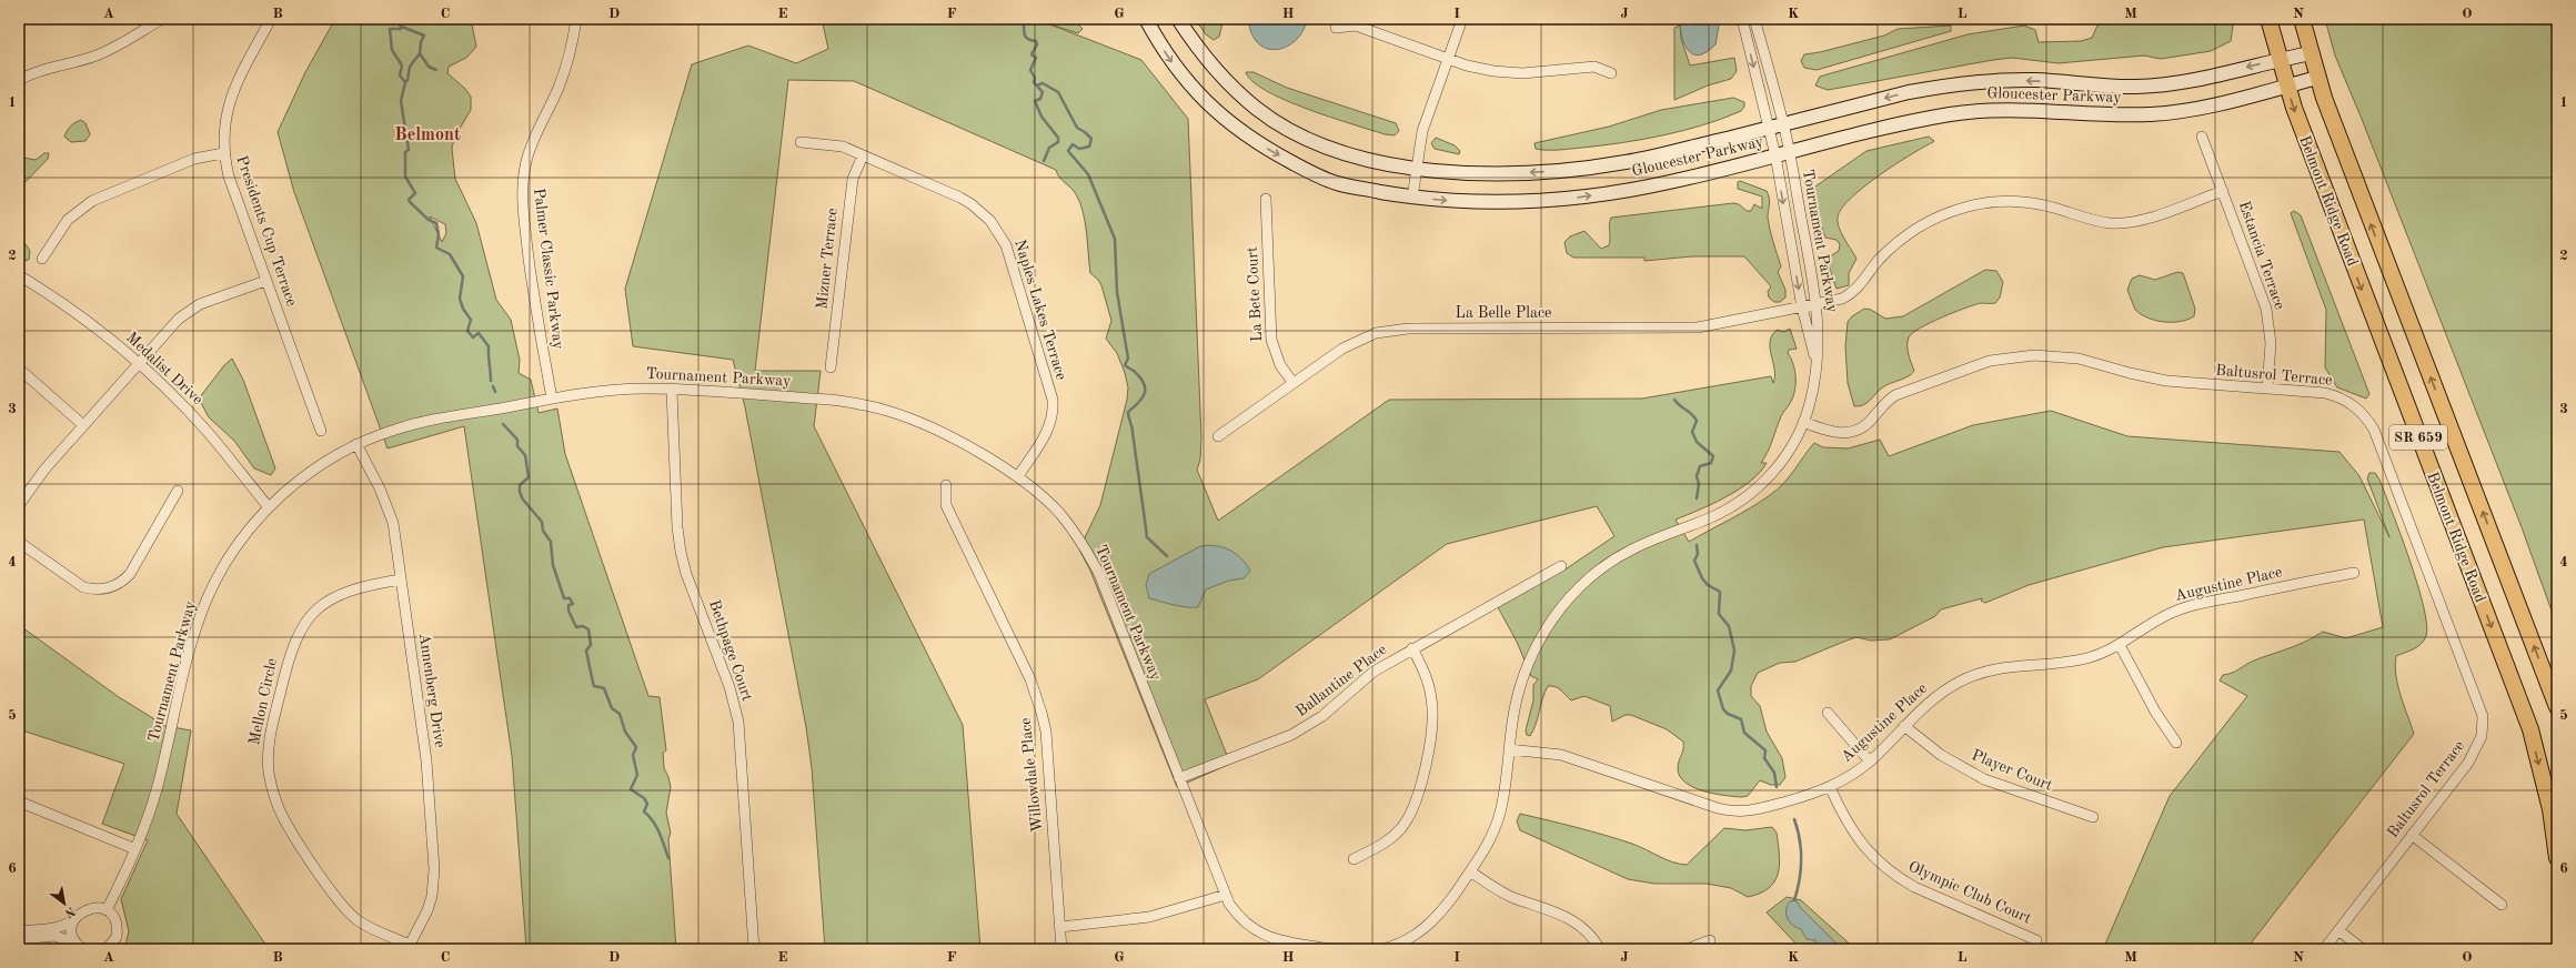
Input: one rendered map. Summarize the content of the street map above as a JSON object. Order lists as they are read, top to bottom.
{
  "streets": {
    "main road": ["Gloucester Parkway", "Belmont Ridge Road", "SR 659"],
    "street": [
      "Presidents Cup Terrace",
      "Tournament Parkway",
      "Estancia Terrace",
      "Mizner Terrace",
      "Palmer Classic Parkway",
      "La Bete Court",
      "Naples Lakes Terrace",
      "La Belle Place",
      "Medalist Drive",
      "Baltusrol Terrace",
      "Augustine Place",
      "Bethpage Court",
      "Ballantine Place",
      "Annenberg Drive",
      "Mellon Circle",
      "Player Court",
      "Willowdale Place",
      "Olympic Club Court"
    ]
  },
  "crossings": [
    ["Gloucester Parkway", "Belmont Ridge Road"],
    ["Gloucester Parkway", "Tournament Parkway"],
    ["Tournament Parkway", "Palmer Classic Parkway"],
    ["Tournament Parkway", "Naples Lakes Terrace"],
    ["Tournament Parkway", "La Belle Place"],
    ["Tournament Parkway", "Medalist Drive"],
    ["Tournament Parkway", "Baltusrol Terrace"],
    ["Tournament Parkway", "Augustine Place"],
    ["Tournament Parkway", "Bethpage Court"],
    ["Tournament Parkway", "Ballantine Place"],
    ["Tournament Parkway", "Annenberg Drive"],
    ["Estancia Terrace", "La Belle Place"],
    ["Estancia Terrace", "Baltusrol Terrace"],
    ["Mizner Terrace", "Naples Lakes Terrace"],
    ["La Bete Court", "La Belle Place"],
    ["Augustine Place", "Player Court"],
    ["Augustine Place", "Olympic Club Court"],
    ["Annenberg Drive", "Mellon Circle"]
  ],
  "districts": ["Belmont"],
  "north": "bottom right",
  "grid": {
    "columns": [
      "A",
      "B",
      "C",
      "D",
      "E",
      "F",
      "G",
      "H",
      "I",
      "J",
      "K",
      "L",
      "M",
      "N",
      "O"
    ],
    "rows": [
      "1",
      "2",
      "3",
      "4",
      "5",
      "6"
    ]
  }
}
